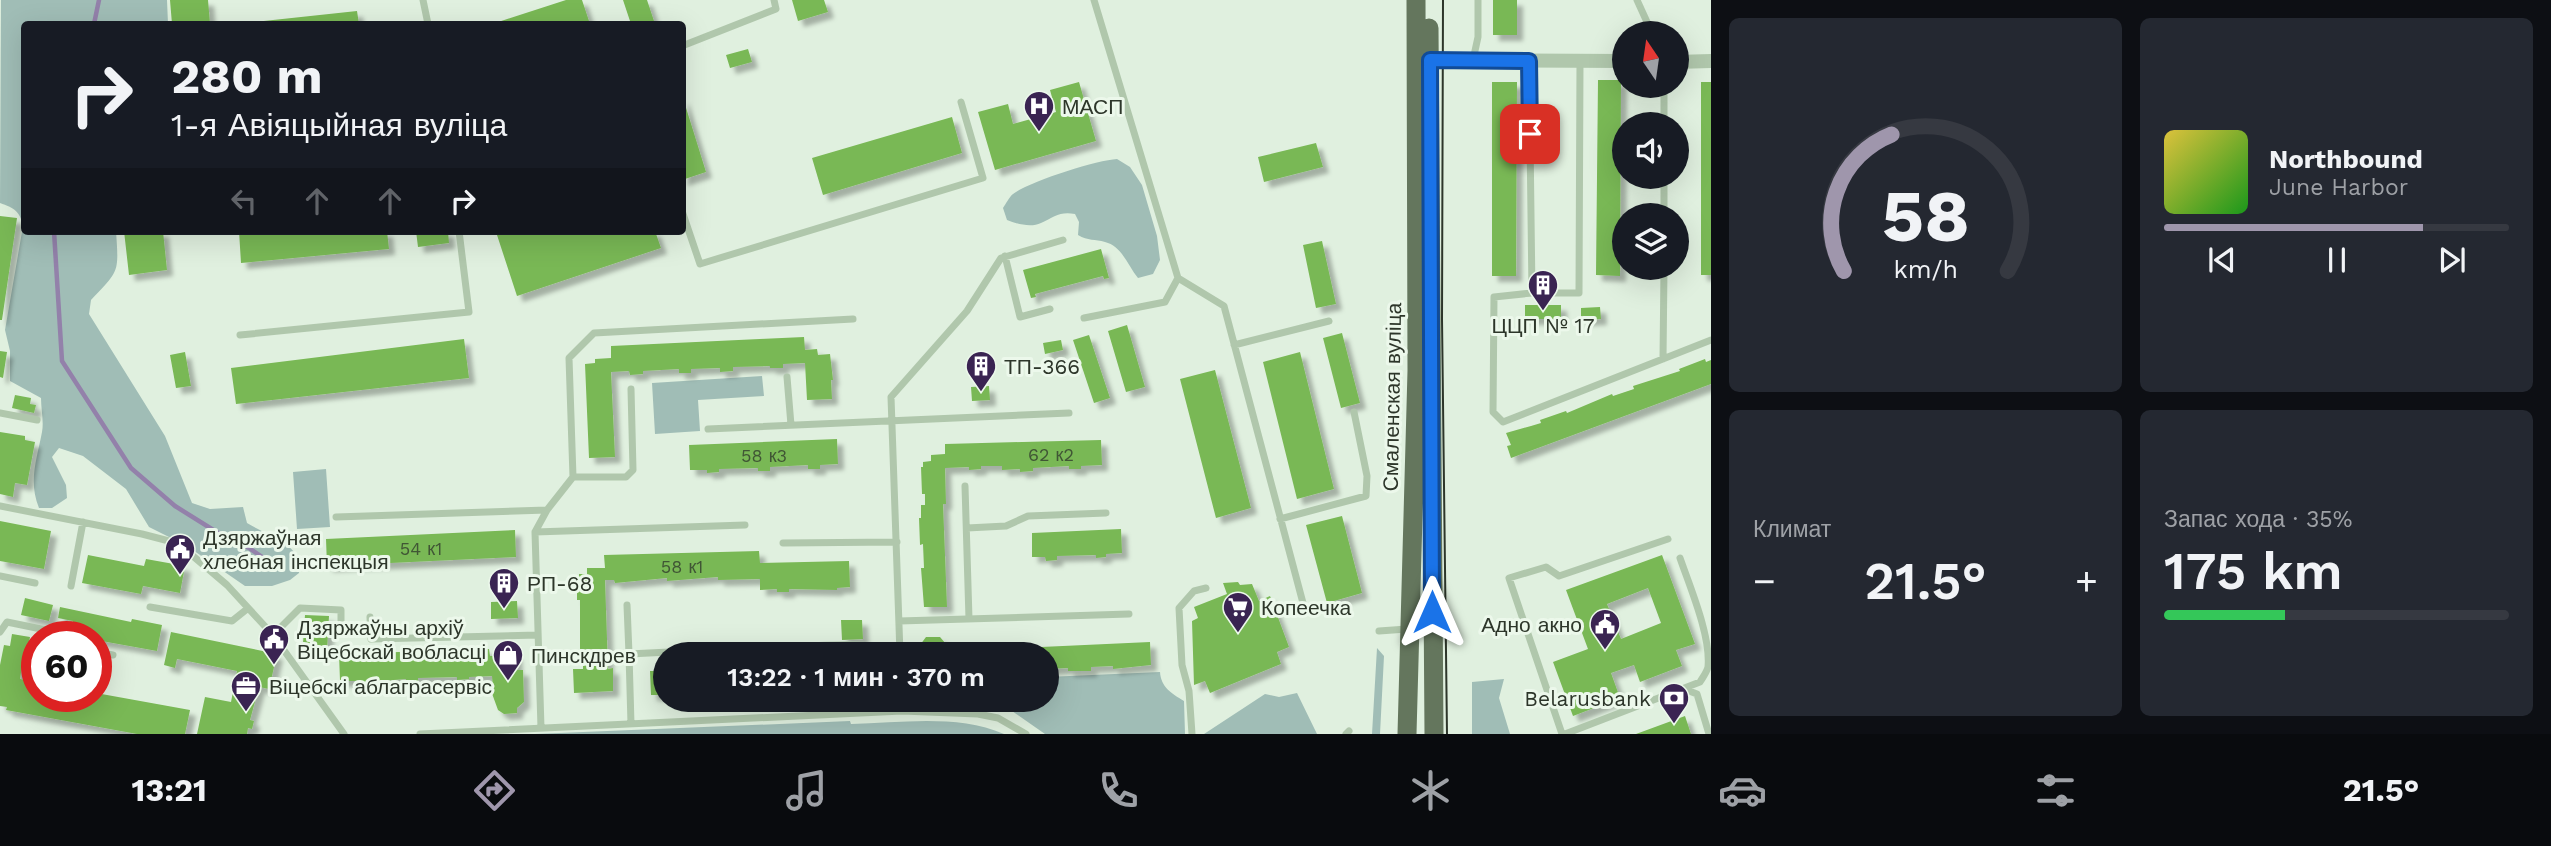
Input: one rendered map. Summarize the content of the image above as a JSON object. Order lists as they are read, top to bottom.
{
  "streets": {
    "main road": ["Смаленская вуліца"]
  },
  "places": {
    "hospital": ["МАСП"],
    "building": ["ЦЦП № 17", "ТП-366", "РП-68"],
    "public building": ["Дзяржаўная хлебная інспекцыя", "Адно акно", "Дзяржаўны архіў Віцебскай вобласці"],
    "supermarket": ["Копеечка"],
    "shop": ["Пинскдрев"],
    "office": ["Віцебскі аблаграсервіс"],
    "bank": ["Belarusbank"]
  },
  "house_numbers": [
    "62 к2",
    "58 к3",
    "54 к1",
    "58 к1"
  ],
  "north": "top",
  "page": {
    "turn": ["280 m", "1-я Авіяцыйная вуліца"],
    "song": ["Northbound", "June Harbor"],
    "tile": [
      "Климат",
      ["Запас хода · 35%", "175 km"]
    ],
    "heat": ["−", "21.5°", "+"],
    "limit": "60",
    "trip": "13:22 · 1 мин · 370 m",
    "tabs": ["13:21", "21.5°"],
    "gauge": ["58", "km/h"]
  }
}
